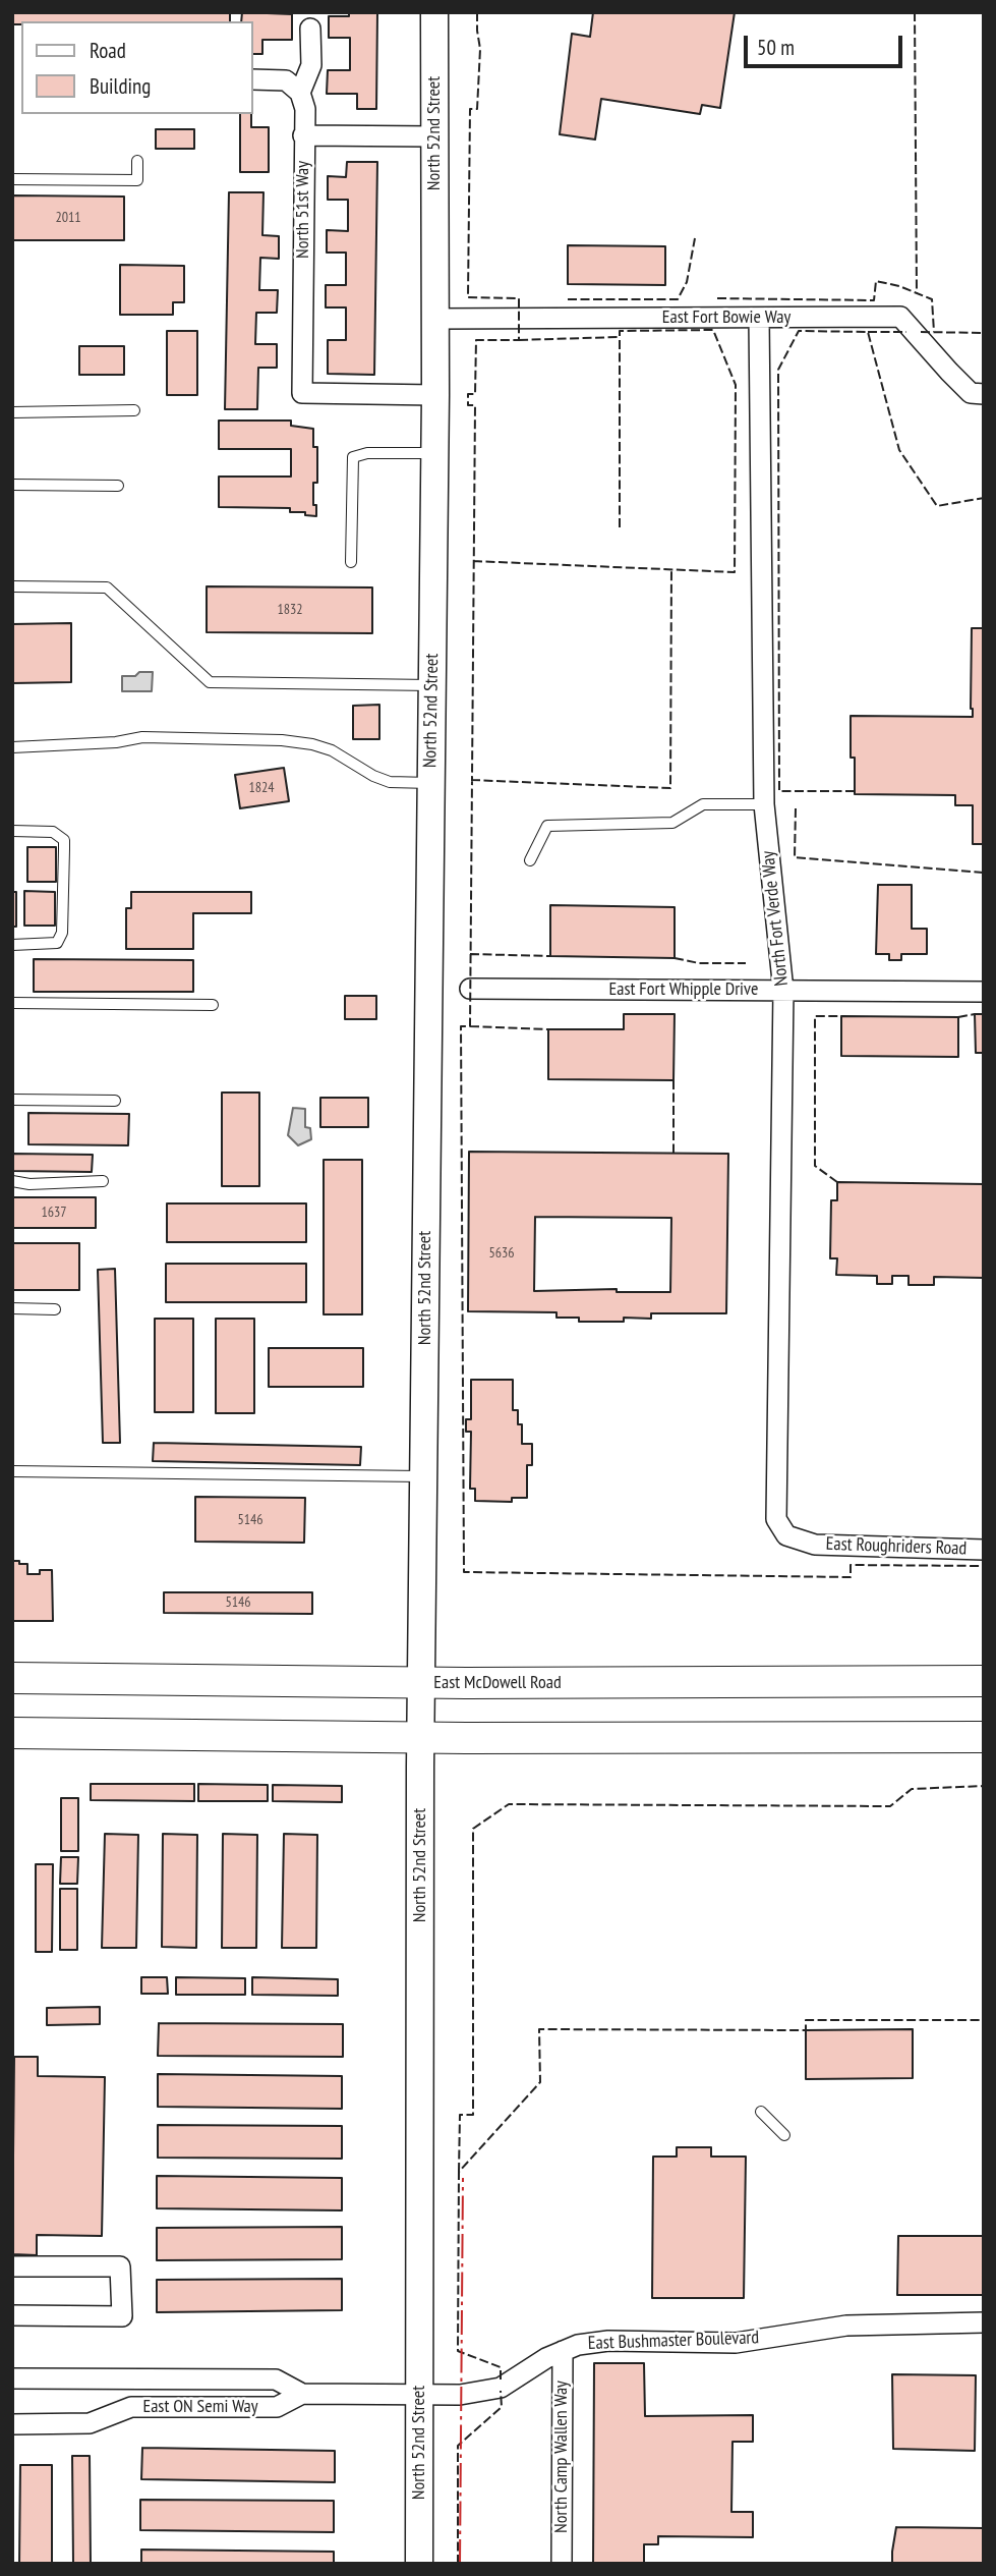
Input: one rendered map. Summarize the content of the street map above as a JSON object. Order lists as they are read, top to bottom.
{
  "streets": {
    "main road": ["North 52nd Street", "East McDowell Road"],
    "street": [
      "North 51st Way",
      "East Fort Bowie Way",
      "North Fort Verde Way",
      "East Fort Whipple Drive",
      "East Roughriders Road",
      "East Bushmaster Boulevard",
      "East ON Semi Way",
      "North Camp Wallen Way"
    ]
  },
  "crossings": [
    ["North 52nd Street", "North 51st Way"],
    ["North 52nd Street", "East Fort Bowie Way"],
    ["North 52nd Street", "East McDowell Road"],
    ["North 52nd Street", "East ON Semi Way"],
    ["East Fort Bowie Way", "North Fort Verde Way"],
    ["North Fort Verde Way", "East Fort Whipple Drive"],
    ["North Fort Verde Way", "East Roughriders Road"],
    ["East Bushmaster Boulevard", "East ON Semi Way"],
    ["East Bushmaster Boulevard", "North Camp Wallen Way"]
  ],
  "house_numbers": [
    "2011",
    "1832",
    "1824",
    "1637",
    "5636",
    "5146",
    "5146"
  ],
  "legend": ["Road", "Building"],
  "scale_bar": "50 m"
}
